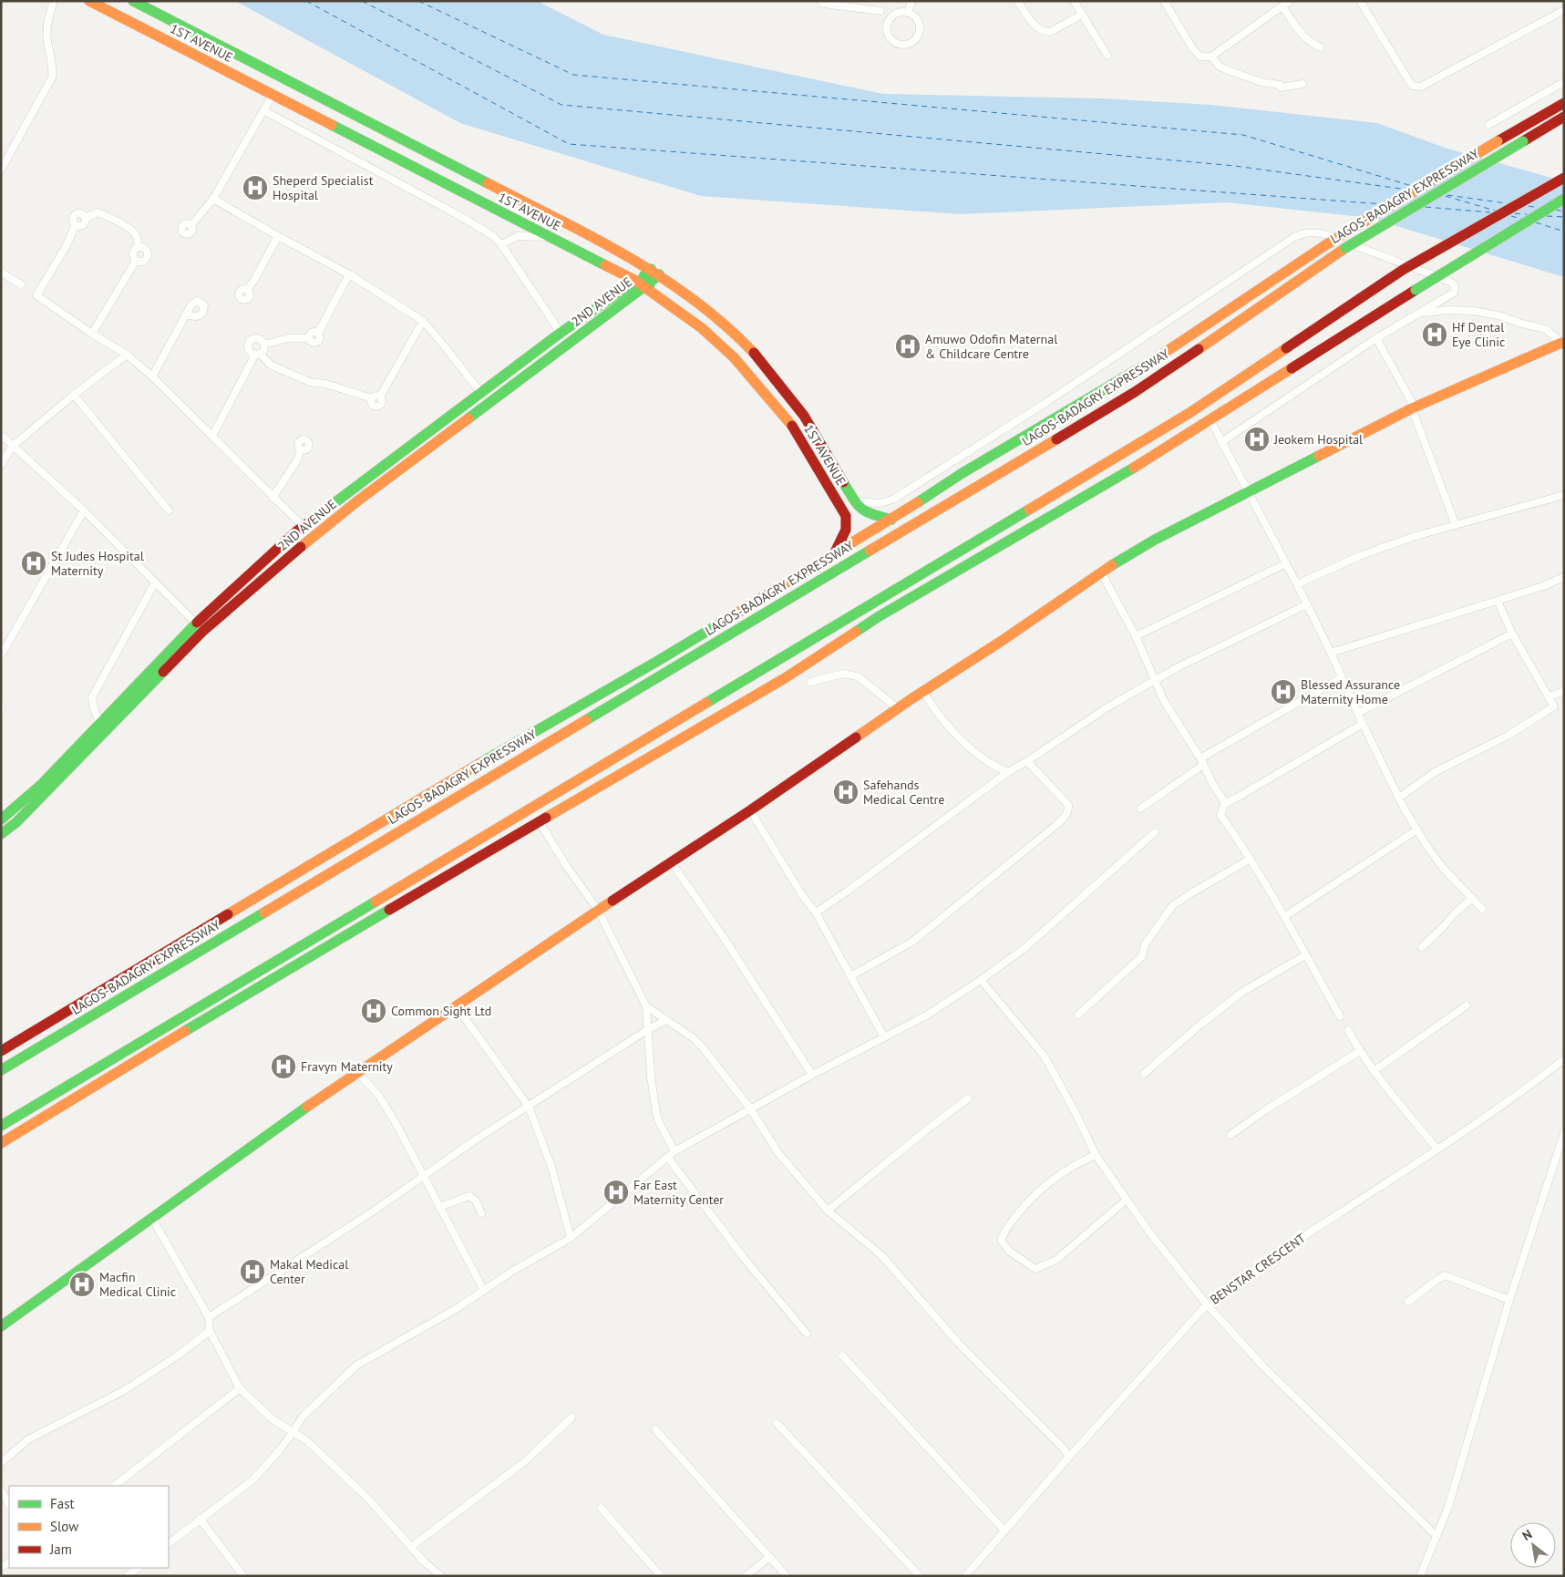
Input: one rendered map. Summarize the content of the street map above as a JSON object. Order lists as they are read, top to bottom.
{
  "streets": {
    "main road": ["1ST AVENUE", "LAGOS-BADAGRY EXPRESSWAY", "2ND AVENUE"],
    "street": ["BENSTAR CRESCENT"]
  },
  "crossings": [
    ["1ST AVENUE", "LAGOS-BADAGRY EXPRESSWAY"],
    ["1ST AVENUE", "2ND AVENUE"]
  ],
  "places": {
    "hospital": [
      "Sheperd Specialist Hospital",
      "Hf Dental Eye Clinic",
      "Amuwo Odofin Maternal & Childcare Centre",
      "Jeokem Hospital",
      "St Judes Hospital Maternity",
      "Blessed Assurance Maternity Home",
      "Safehands Medical Centre",
      "Common Sight Ltd",
      "Fravyn Maternity",
      "Far East Maternity Center",
      "Makal Medical Center",
      "Macfin Medical Clinic"
    ]
  },
  "legend": ["Fast", "Slow", "Jam"],
  "north": "top left"
}
